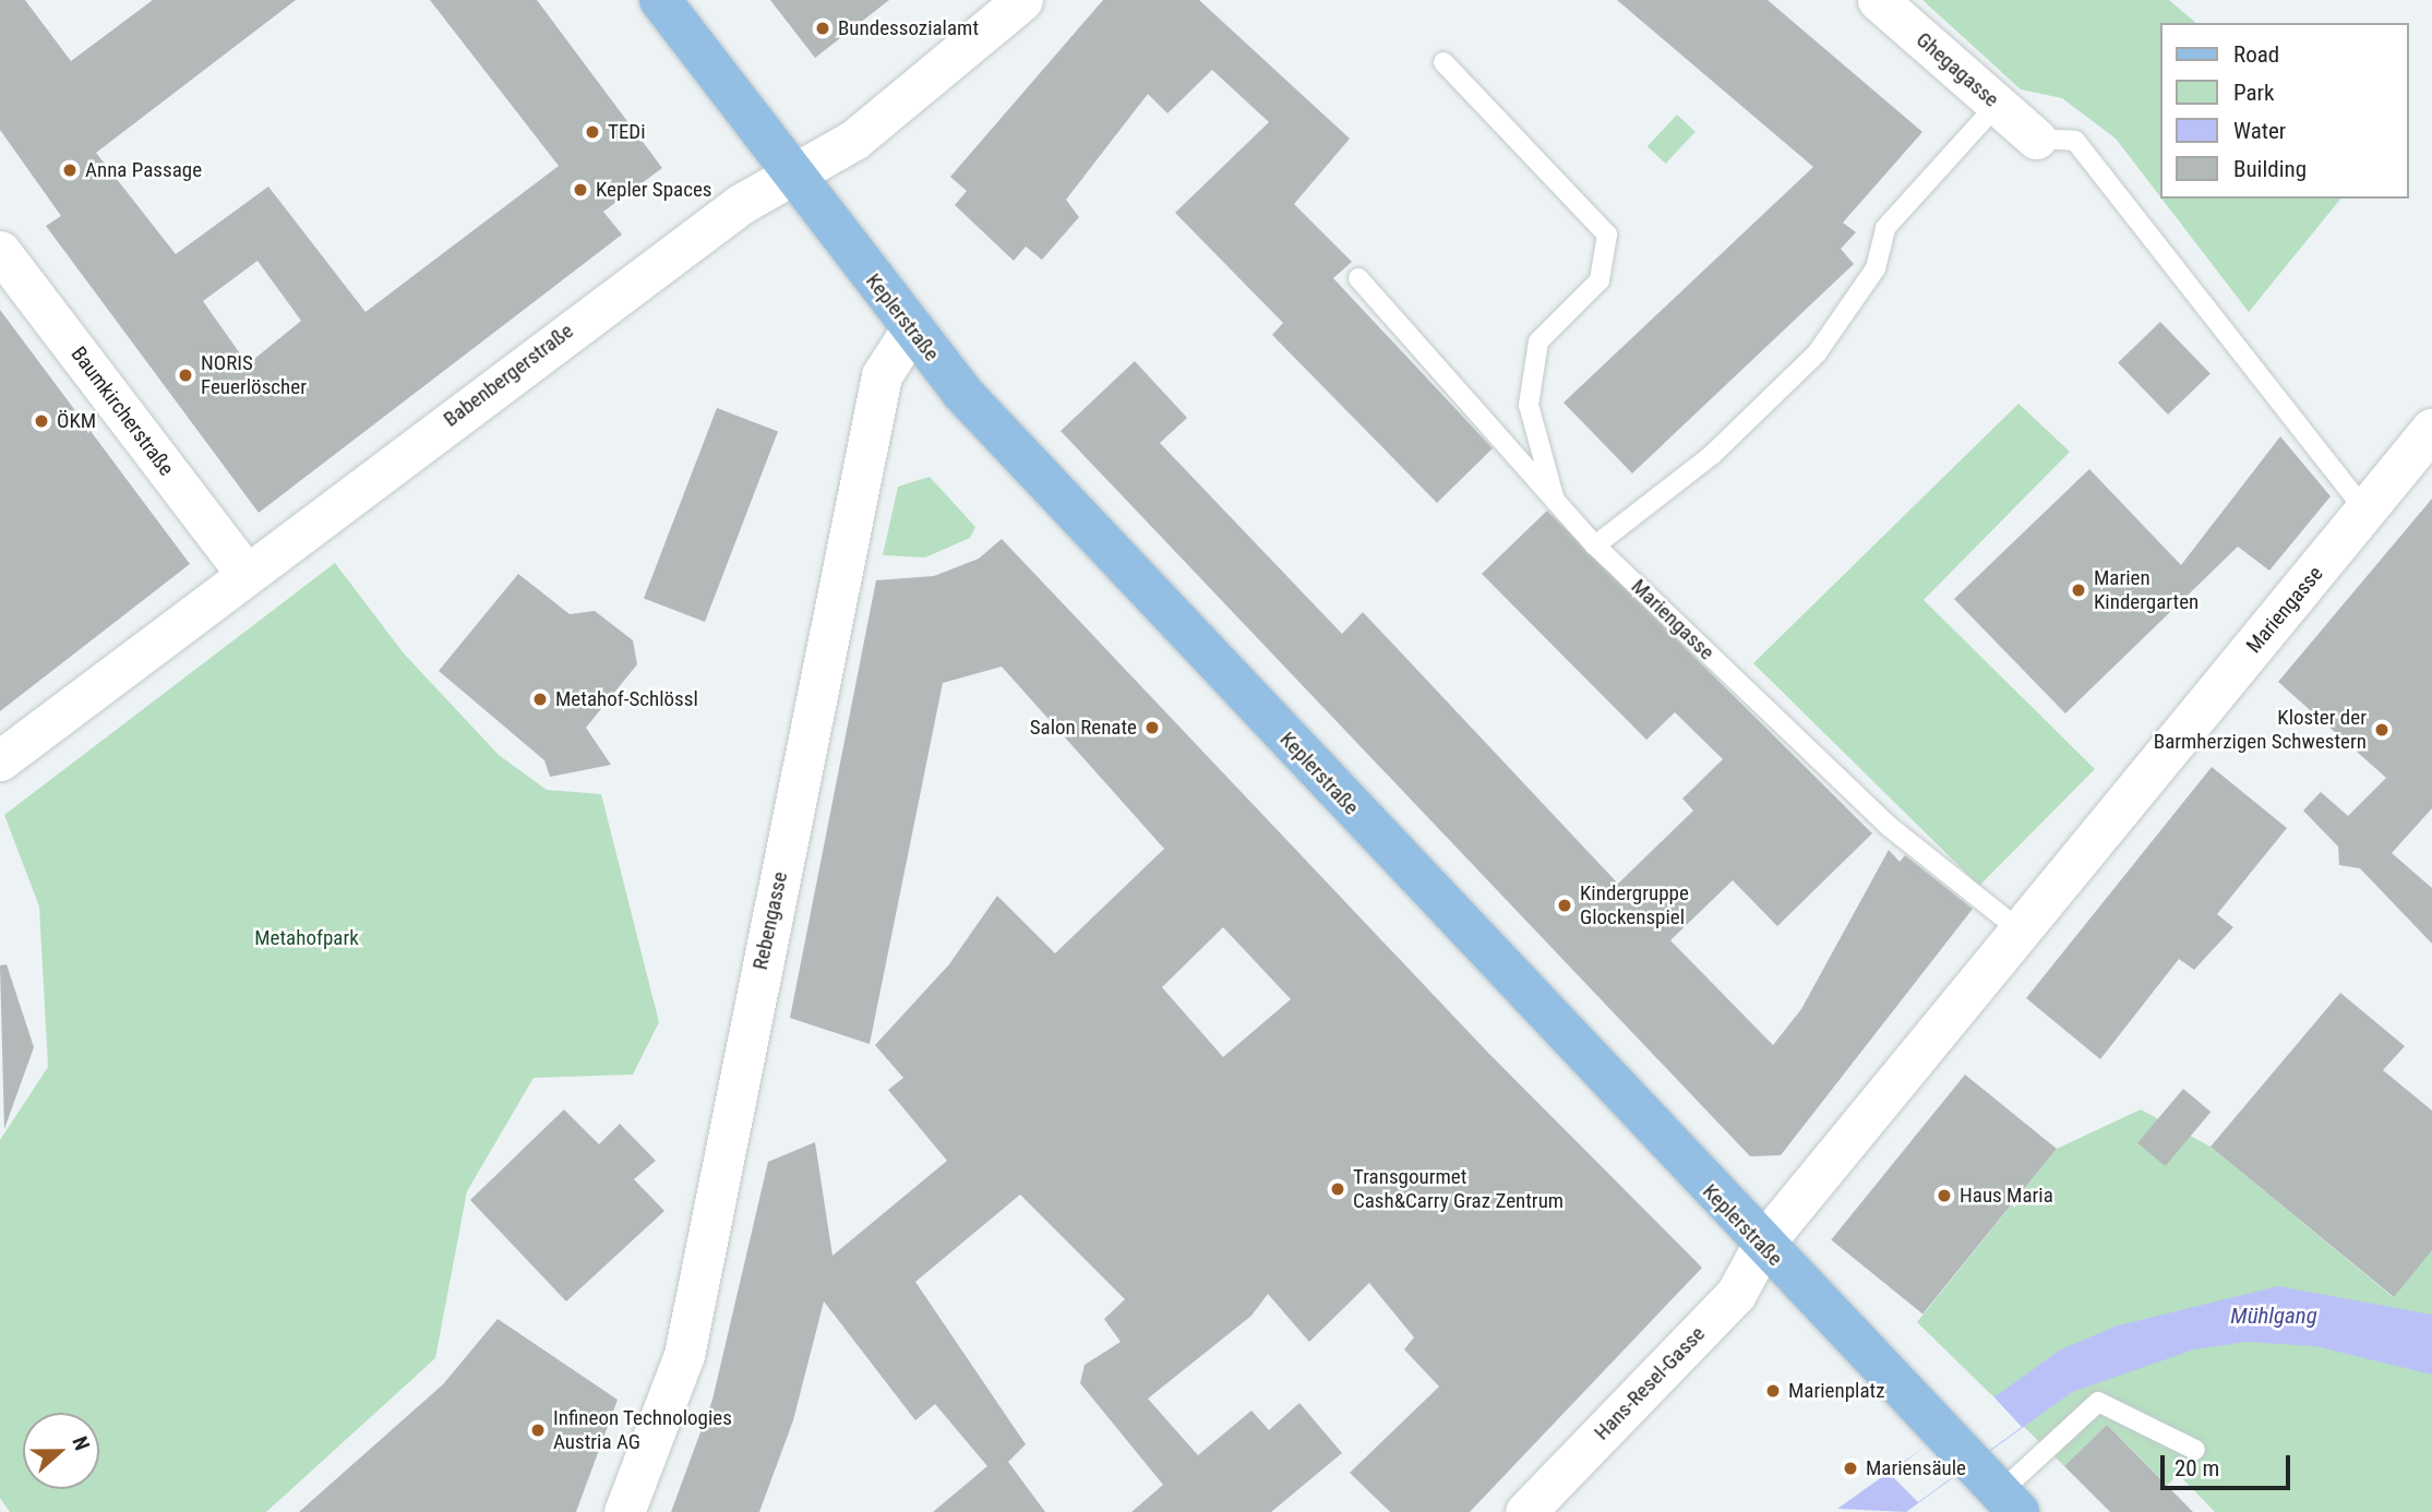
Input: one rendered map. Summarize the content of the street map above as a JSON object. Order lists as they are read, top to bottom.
{
  "streets": {
    "main road": ["Keplerstraße"],
    "street": [
      "Ghegagasse",
      "Babenbergerstraße",
      "Baumkircherstraße",
      "Mariengasse",
      "Rebengasse",
      "Hans-Resel-Gasse"
    ]
  },
  "crossings": [
    ["Keplerstraße", "Babenbergerstraße"],
    ["Keplerstraße", "Mariengasse"],
    ["Keplerstraße", "Rebengasse"],
    ["Keplerstraße", "Hans-Resel-Gasse"],
    ["Babenbergerstraße", "Baumkircherstraße"],
    ["Mariengasse", "Hans-Resel-Gasse"]
  ],
  "water": ["Mühlgang"],
  "parks": ["Metahofpark"],
  "places": [
    "Bundessozialamt",
    "TEDi",
    "Anna Passage",
    "Kepler Spaces",
    "NORIS Feuerlöscher",
    "ÖKM",
    "Marien Kindergarten",
    "Metahof-Schlössl",
    "Salon Renate",
    "Kloster der Barmherzigen Schwestern",
    "Kindergruppe Glockenspiel",
    "Transgourmet Cash&Carry Graz Zentrum",
    "Haus Maria",
    "Marienplatz",
    "Infineon Technologies Austria AG",
    "Mariensäule"
  ],
  "legend": [
    "Road",
    "Park",
    "Water",
    "Building"
  ],
  "scale_bar": "20 m",
  "north": "right"
}
